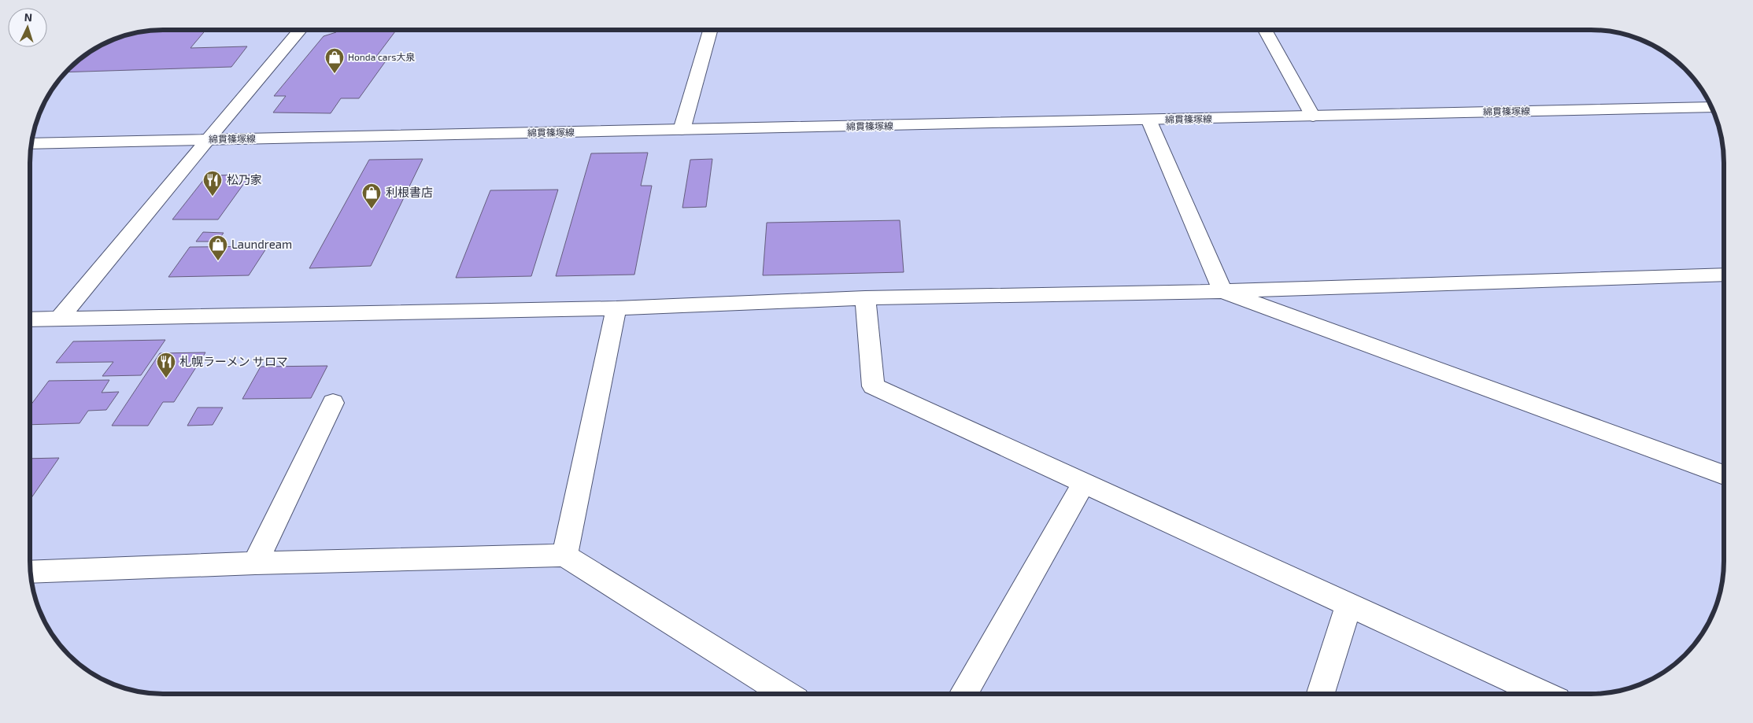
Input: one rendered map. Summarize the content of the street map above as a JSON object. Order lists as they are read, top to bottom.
{
  "streets": {
    "street": ["綿貫篠塚線"]
  },
  "places": {
    "shop": ["Honda cars大泉", "利根書店", "Laundream"],
    "restaurant": ["松乃家", "札幌ラーメン サロマ"]
  },
  "north": "top"
}
